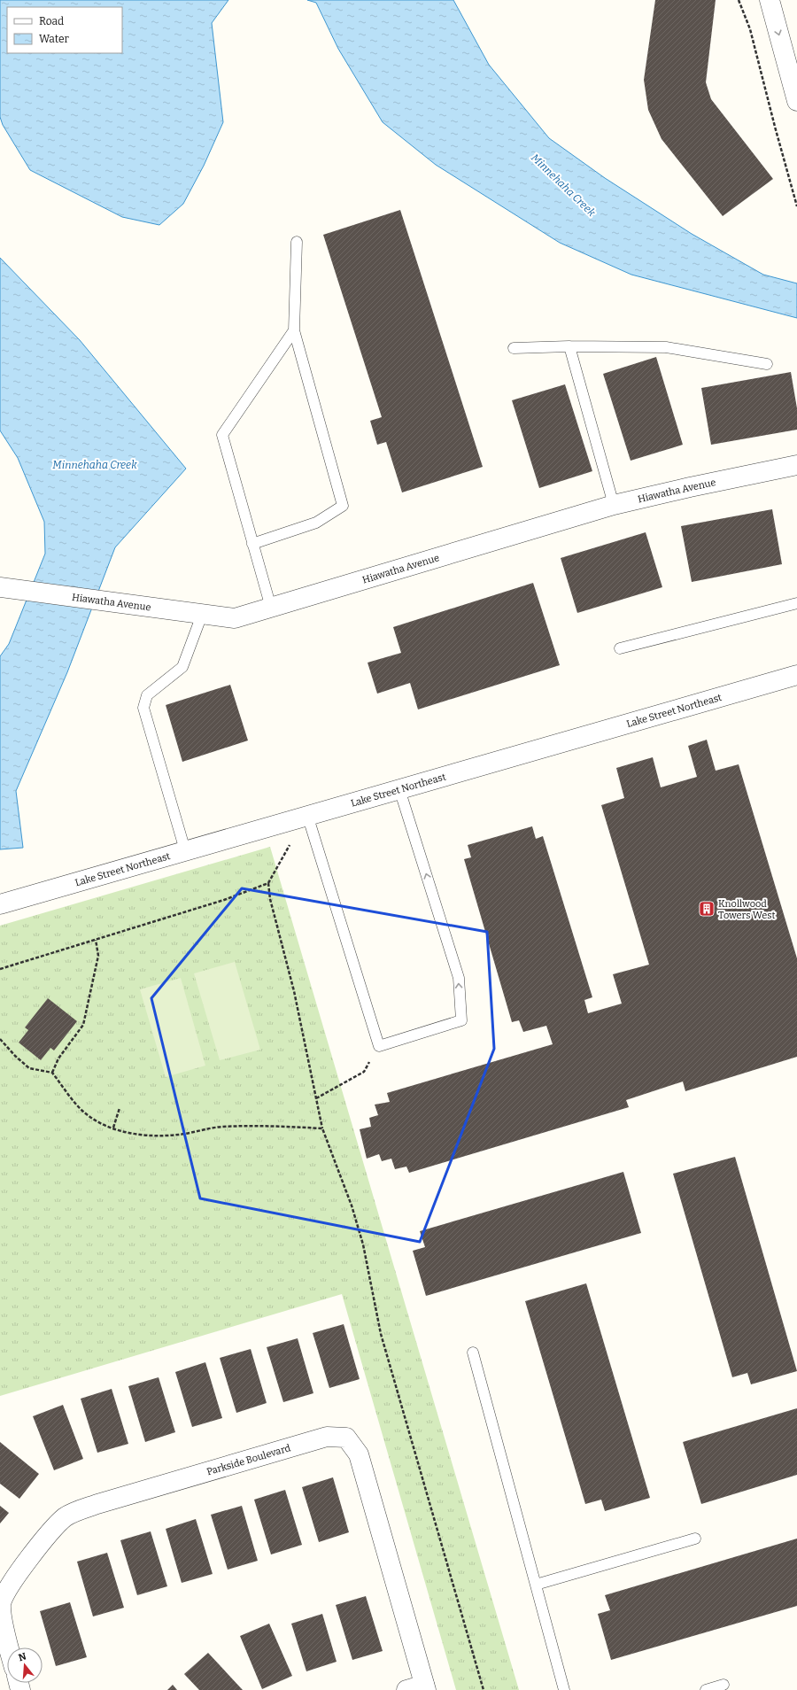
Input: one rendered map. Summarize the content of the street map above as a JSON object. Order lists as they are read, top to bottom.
{
  "streets": {
    "street": ["Hiawatha Avenue", "Lake Street Northeast", "Parkside Boulevard"]
  },
  "water": ["Minnehaha Creek"],
  "places": {
    "building": ["Knollwood Towers West"]
  },
  "legend": ["Road", "Water"],
  "north": "top"
}
